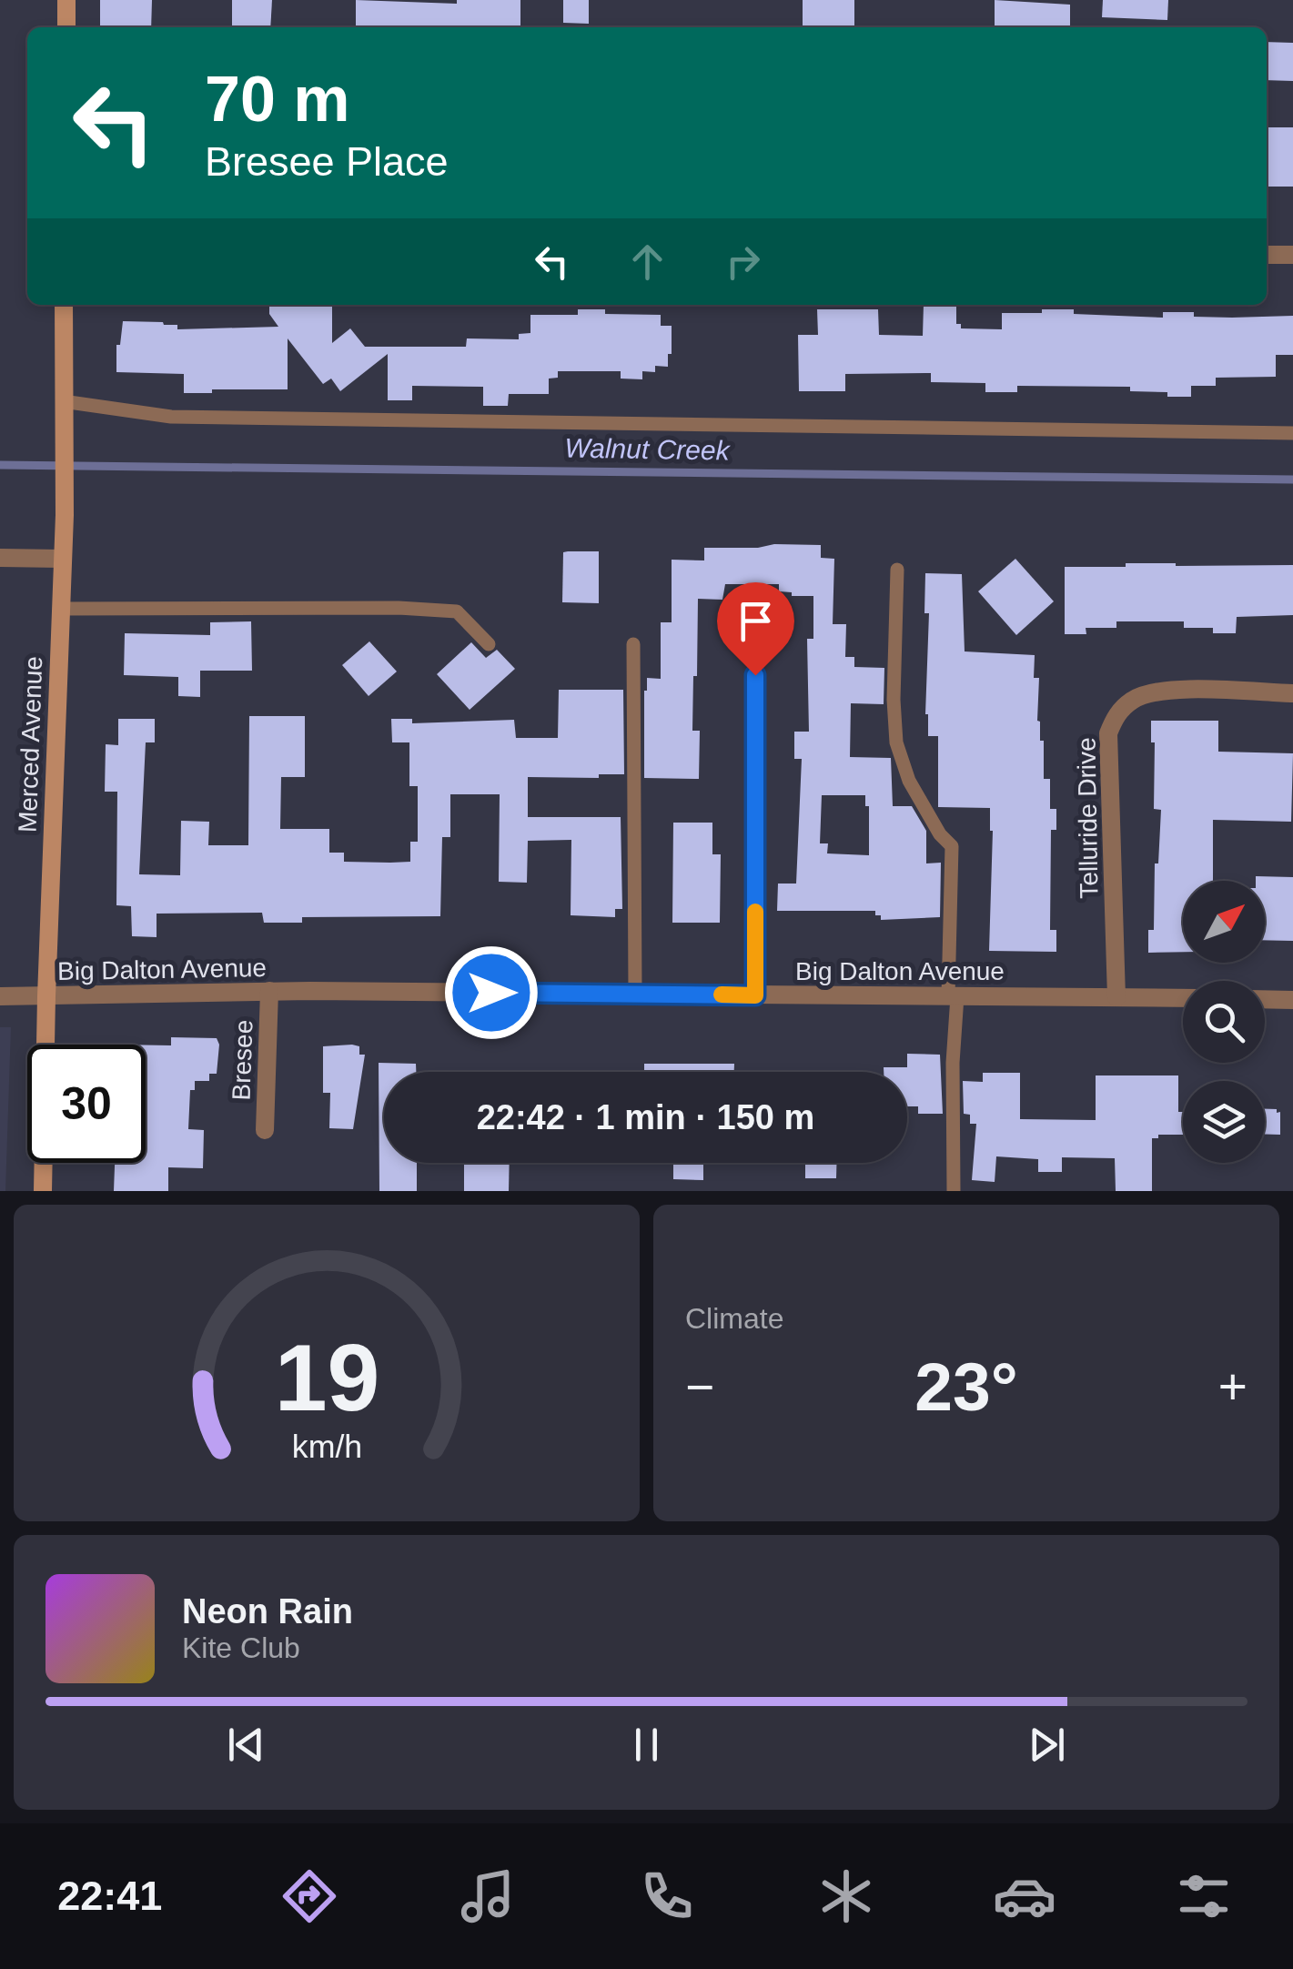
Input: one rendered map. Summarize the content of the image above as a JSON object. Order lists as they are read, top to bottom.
{
  "streets": {
    "main road": ["Merced Avenue"],
    "street": ["Telluride Drive", "Big Dalton Avenue", "Bresee"]
  },
  "crossings": [
    ["Merced Avenue", "Big Dalton Avenue"],
    ["Telluride Drive", "Big Dalton Avenue"],
    ["Big Dalton Avenue", "Bresee"]
  ],
  "water": ["Walnut Creek"],
  "north": "top right",
  "page": {
    "turn": ["70 m", "Bresee Place"],
    "limit": "30",
    "trip": "22:42 · 1 min · 150 m",
    "tile": "Climate",
    "heat": ["−", "23°", "+"],
    "song": ["Neon Rain", "Kite Club"],
    "tabs": "22:41",
    "gauge": ["19", "km/h"]
  }
}
